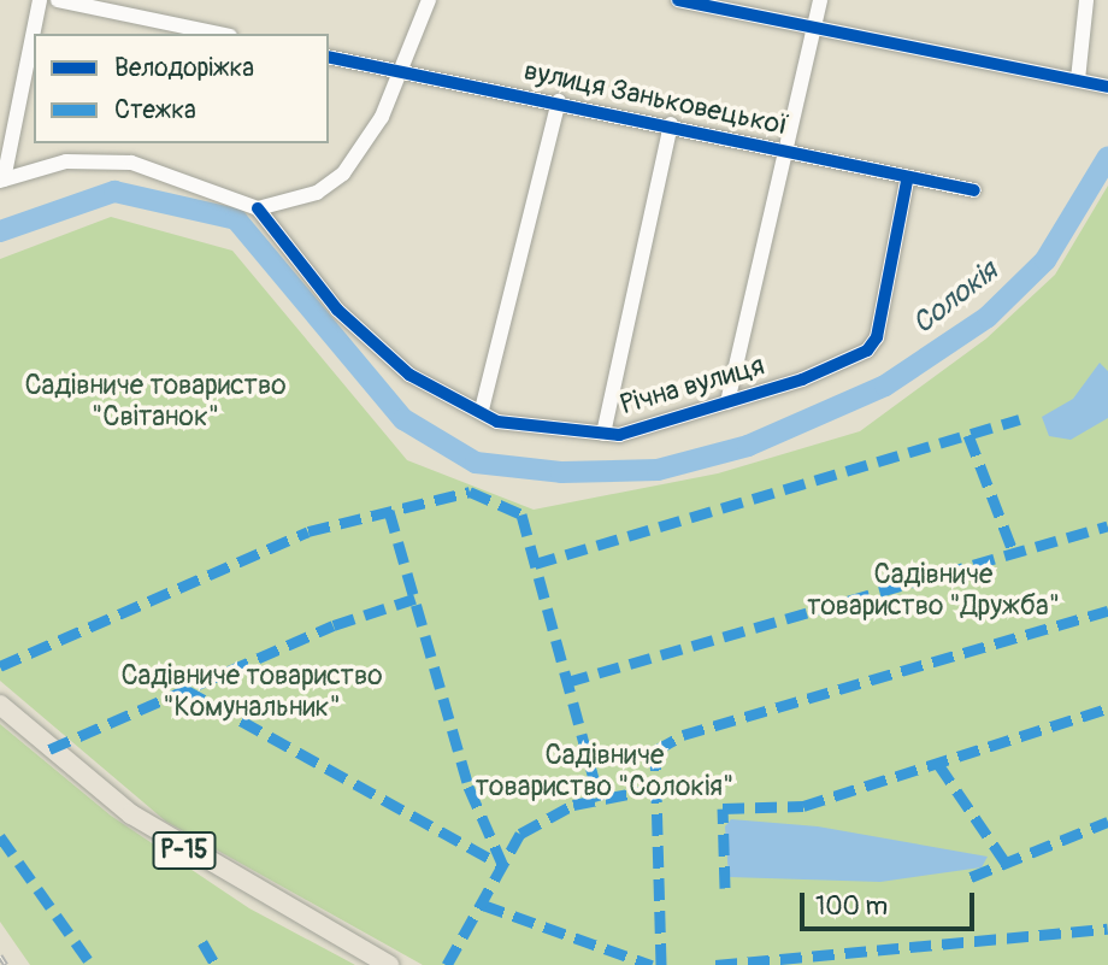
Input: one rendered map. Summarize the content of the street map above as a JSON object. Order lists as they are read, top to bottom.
{
  "streets": {
    "main road": ["Р-15"],
    "street": ["вулиця Заньковецької", "Річна вулиця"]
  },
  "crossings": [
    ["вулиця Заньковецької", "Річна вулиця"]
  ],
  "water": ["Солокія"],
  "parks": [
    "Садівниче товариство \"Світанок\"",
    "Садівниче товариство \"Дружба\"",
    "Садівниче товариство \"Комунальник\"",
    "Садівниче товариство \"Солокія\""
  ],
  "legend": ["Велодоріжка", "Стежка"],
  "scale_bar": "100 m"
}
